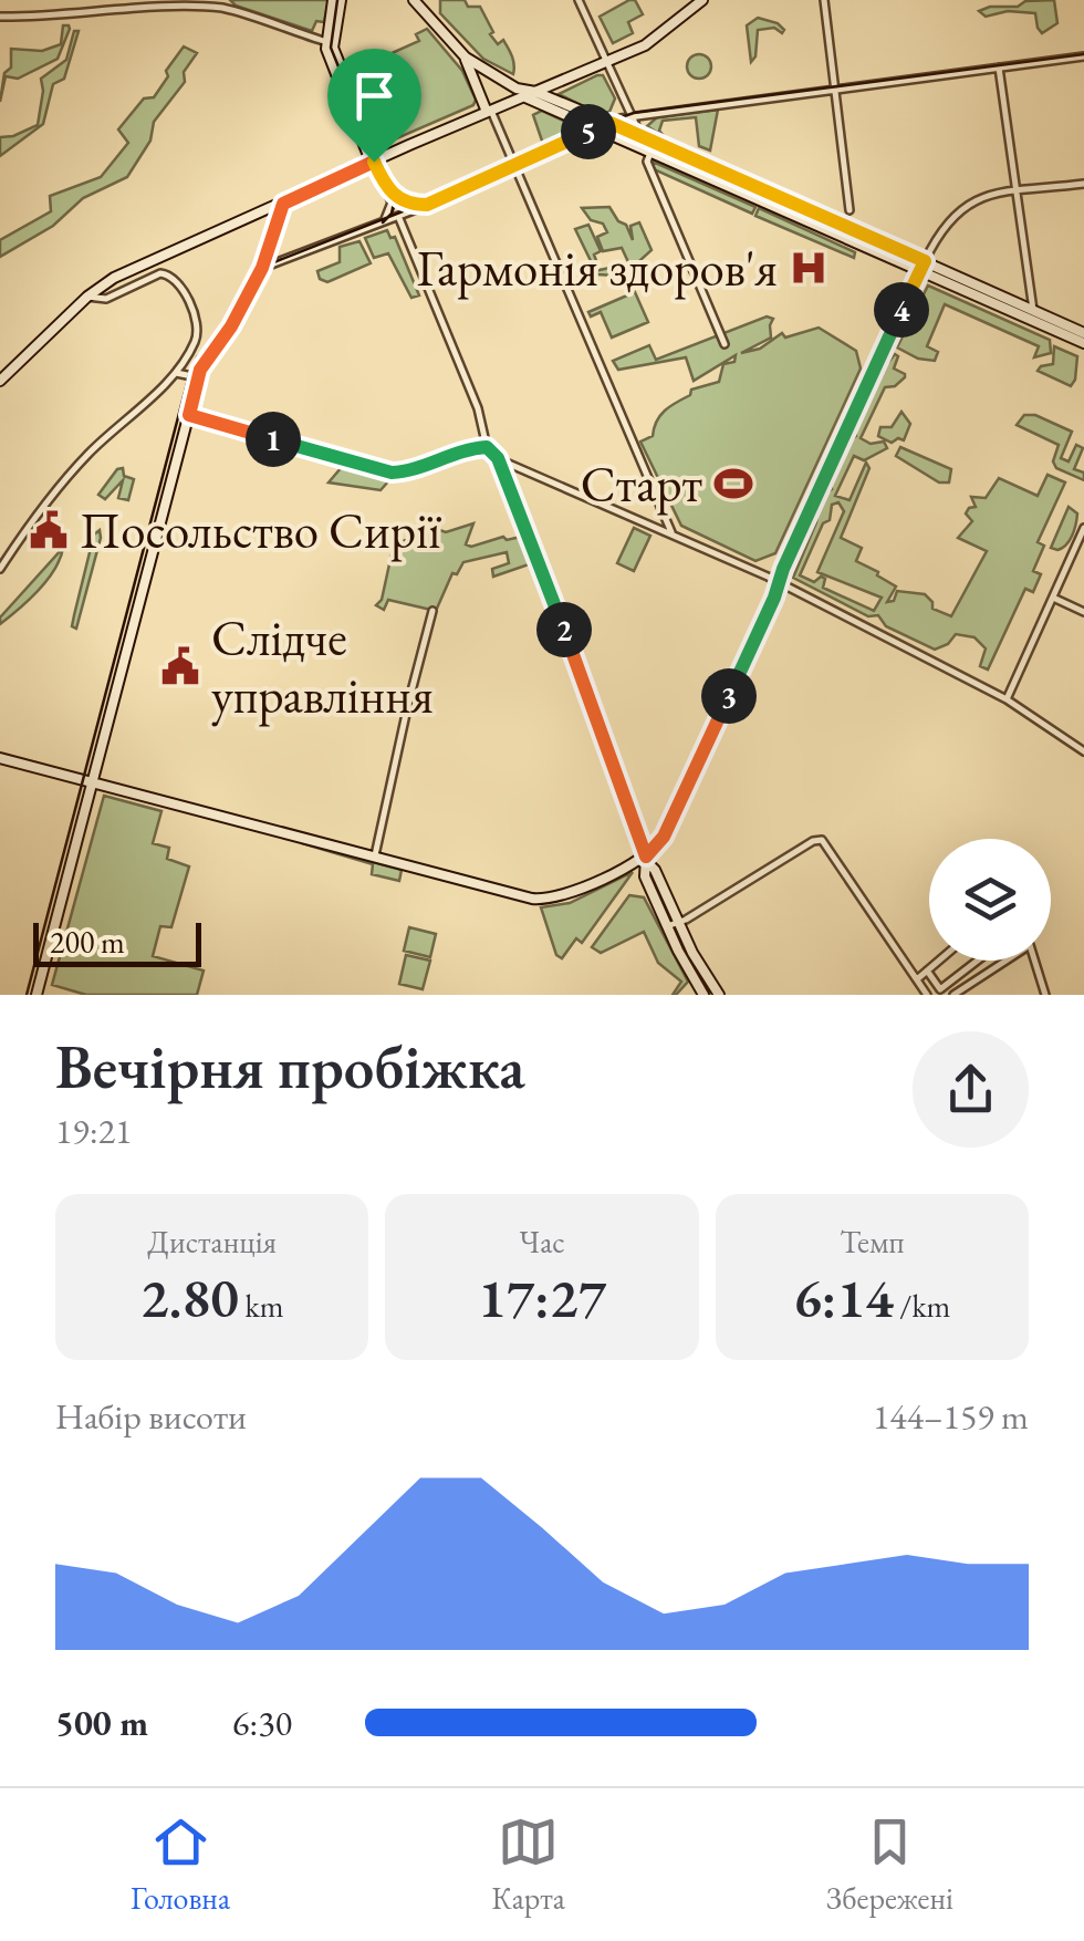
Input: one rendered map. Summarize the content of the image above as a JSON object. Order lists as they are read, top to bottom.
{
  "places": {
    "hospital": ["Гармонія здоров'я"],
    "sports": ["Старт"],
    "public building": ["Посольство Сирії", "Слідче управління"]
  },
  "scale_bar": "200 m",
  "page": {
    "pins": [
      "5",
      "4",
      "1",
      "2",
      "3"
    ],
    "scale": "200 m",
    "heading": ["Вечірня пробіжка", "19:21"],
    "stats": [
      ["Дистанція", "2.80 km"],
      ["Час", "17:27"],
      ["Темп", "6:14 /km"]
    ],
    "chart": ["Набір висоти", "144–159 m"],
    "list": [
      {
        "name": "500 m",
        "note": "6:30"
      }
    ],
    "tabs": ["Головна", "Карта", "Збережені"]
  }
}
